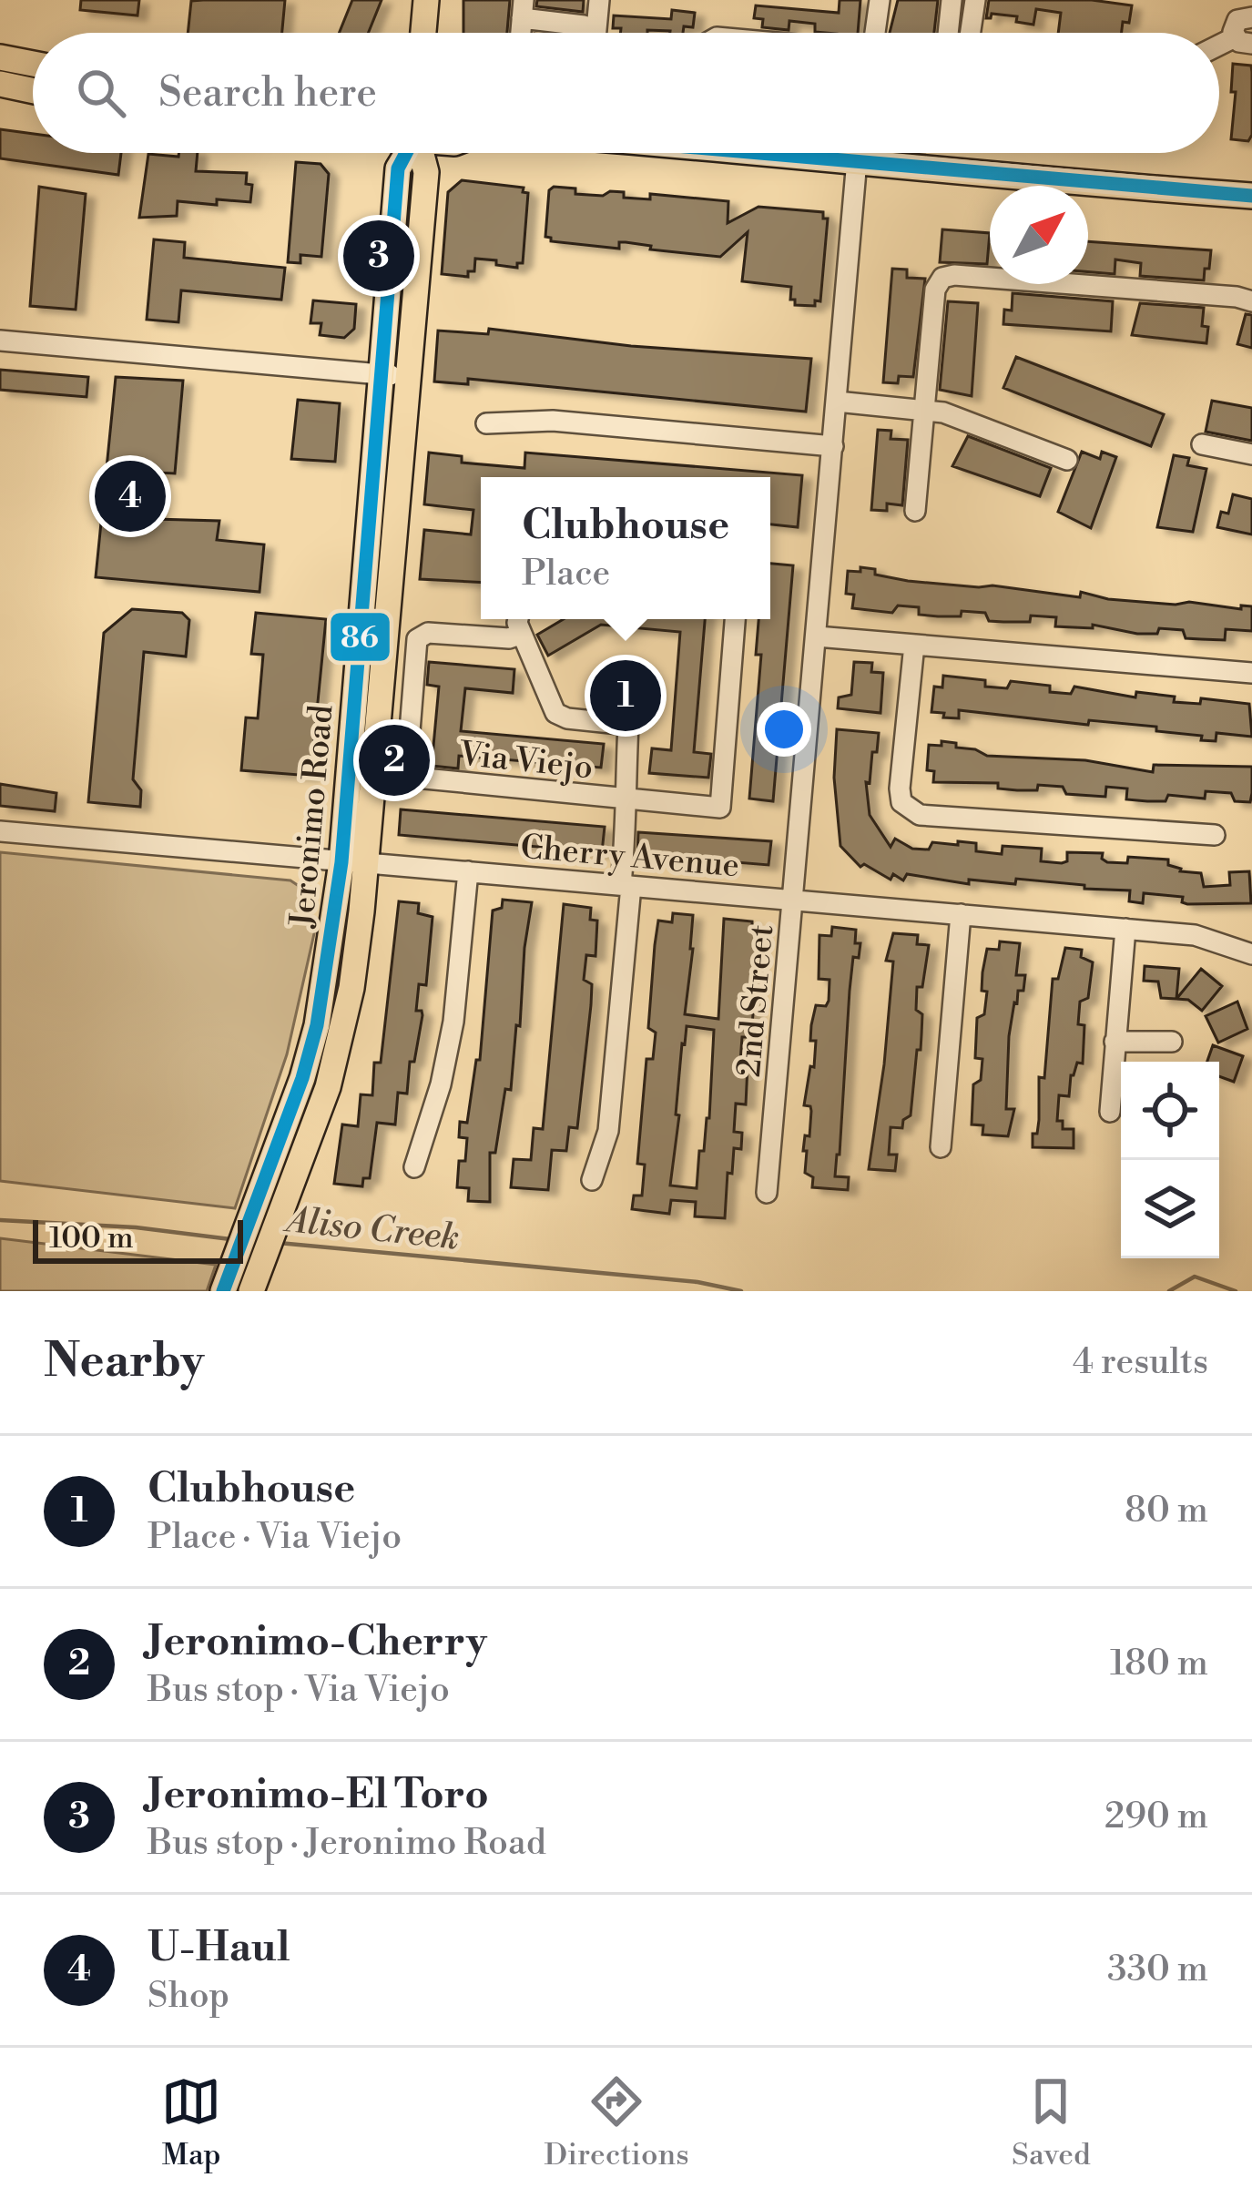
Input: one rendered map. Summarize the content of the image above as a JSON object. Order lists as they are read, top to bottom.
{
  "streets": {
    "main road": ["Jeronimo Road"],
    "street": ["Via Viejo", "Cherry Avenue", "2nd Street"]
  },
  "crossings": [
    ["Via Viejo", "Cherry Avenue"],
    ["Jeronimo Road", "Cherry Avenue"],
    ["Cherry Avenue", "2nd Street"]
  ],
  "water": ["Aliso Creek"],
  "lines": ["transit line 86"],
  "scale_bar": "100 m",
  "north": "top right",
  "page": {
    "search": "Search here",
    "pins": [
      "3",
      "4",
      "1",
      "2"
    ],
    "popup": ["Clubhouse", "Place"],
    "scale": "100 m",
    "heading": ["Nearby", "4 results"],
    "list": [
      {
        "mark": "1",
        "name": "Clubhouse",
        "note": "Place · Via Viejo",
        "value": "80 m"
      },
      {
        "mark": "2",
        "name": "Jeronimo-Cherry",
        "note": "Bus stop · Via Viejo",
        "value": "180 m"
      },
      {
        "mark": "3",
        "name": "Jeronimo-El Toro",
        "note": "Bus stop · Jeronimo Road",
        "value": "290 m"
      },
      {
        "mark": "4",
        "name": "U-Haul",
        "note": "Shop",
        "value": "330 m"
      }
    ],
    "nav": ["Map", "Directions", "Saved"]
  }
}
